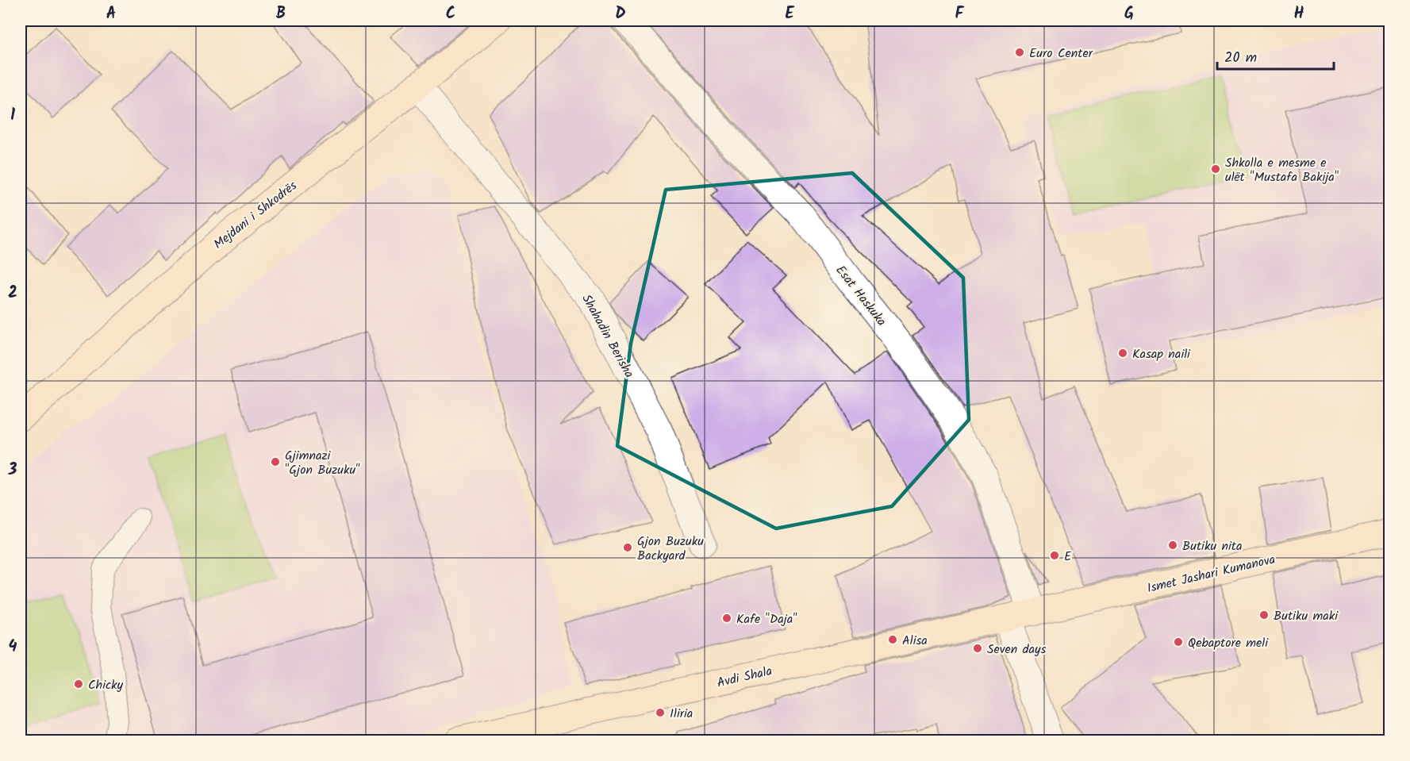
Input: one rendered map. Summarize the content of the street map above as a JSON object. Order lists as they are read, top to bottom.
{
  "streets": {
    "street": [
      "Mejdani i Shkodrës",
      "Esat Haskuka",
      "Shahadin Berisha",
      "Ismet Jashari Kumanova",
      "Avdi Shala"
    ]
  },
  "crossings": [
    ["Mejdani i Shkodrës", "Shahadin Berisha"],
    ["Esat Haskuka", "Ismet Jashari Kumanova"],
    ["Esat Haskuka", "Avdi Shala"],
    ["Ismet Jashari Kumanova", "Avdi Shala"]
  ],
  "places": [
    "Euro Center",
    "Shkolla e mesme e ulët \"Mustafa Bakija\"",
    "Kasap naili",
    "Gjimnazi \"Gjon Buzuku\"",
    "Butiku nita",
    "Gjon Buzuku Backyard",
    "E",
    "Butiku maki",
    "Kafe \"Daja\"",
    "Alisa",
    "Qebaptore meli",
    "Seven days",
    "Chicky",
    "Iliria"
  ],
  "scale_bar": "20 m",
  "grid": {
    "columns": [
      "A",
      "B",
      "C",
      "D",
      "E",
      "F",
      "G",
      "H"
    ],
    "rows": [
      "1",
      "2",
      "3",
      "4"
    ]
  }
}
